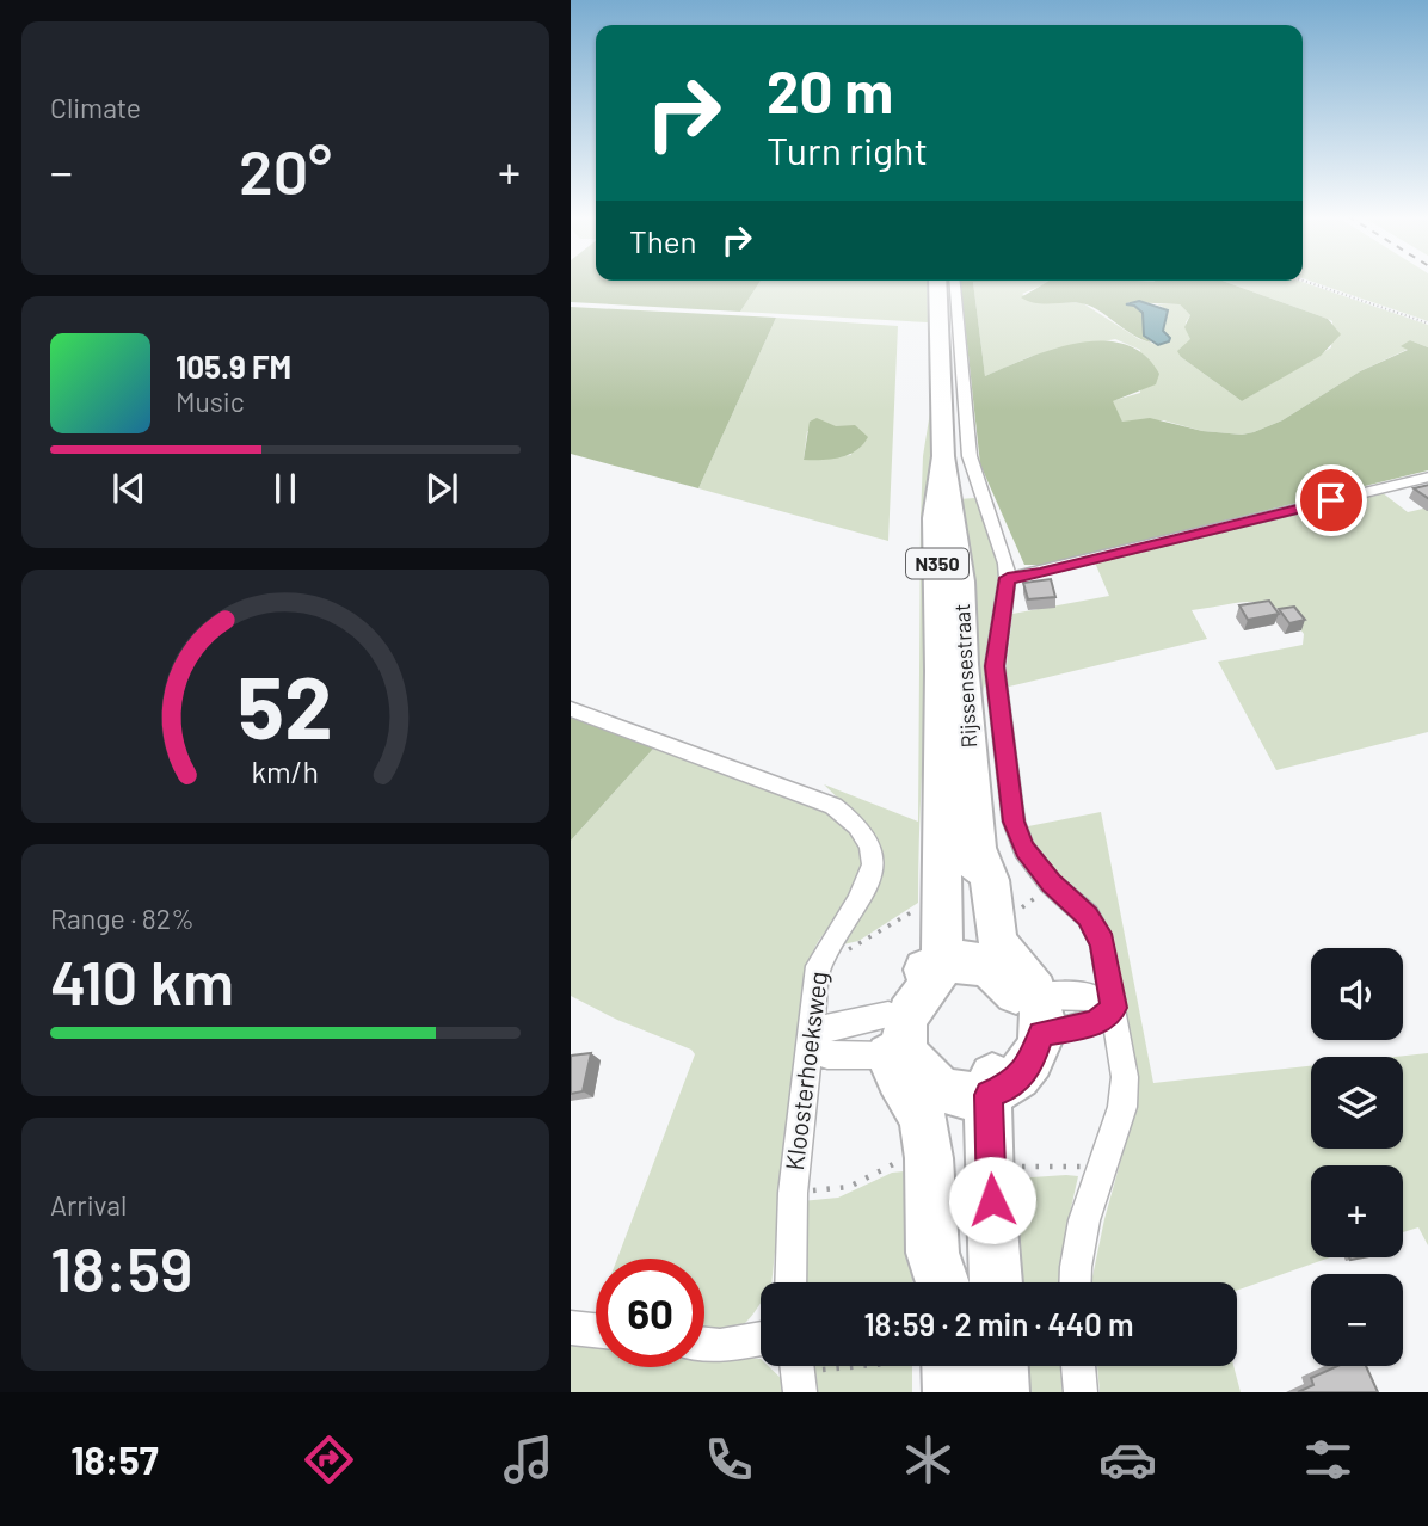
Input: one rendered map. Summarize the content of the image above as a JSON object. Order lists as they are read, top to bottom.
{
  "streets": {
    "main road": ["N350", "Rijssensestraat"],
    "street": ["Kloosterhoeksweg"]
  },
  "page": {
    "tile": [
      "Climate",
      ["Range · 82%", "410 km"],
      ["Arrival", "18:59"]
    ],
    "turn": ["20 m", "Turn right"],
    "heat": ["−", "20°", "+"],
    "then": "Then",
    "song": ["105.9 FM", "Music"],
    "map_buttons": ["+", "−"],
    "limit": "60",
    "trip": "18:59 · 2 min · 440 m",
    "tabs": "18:57",
    "gauge": ["52", "km/h"]
  }
}
